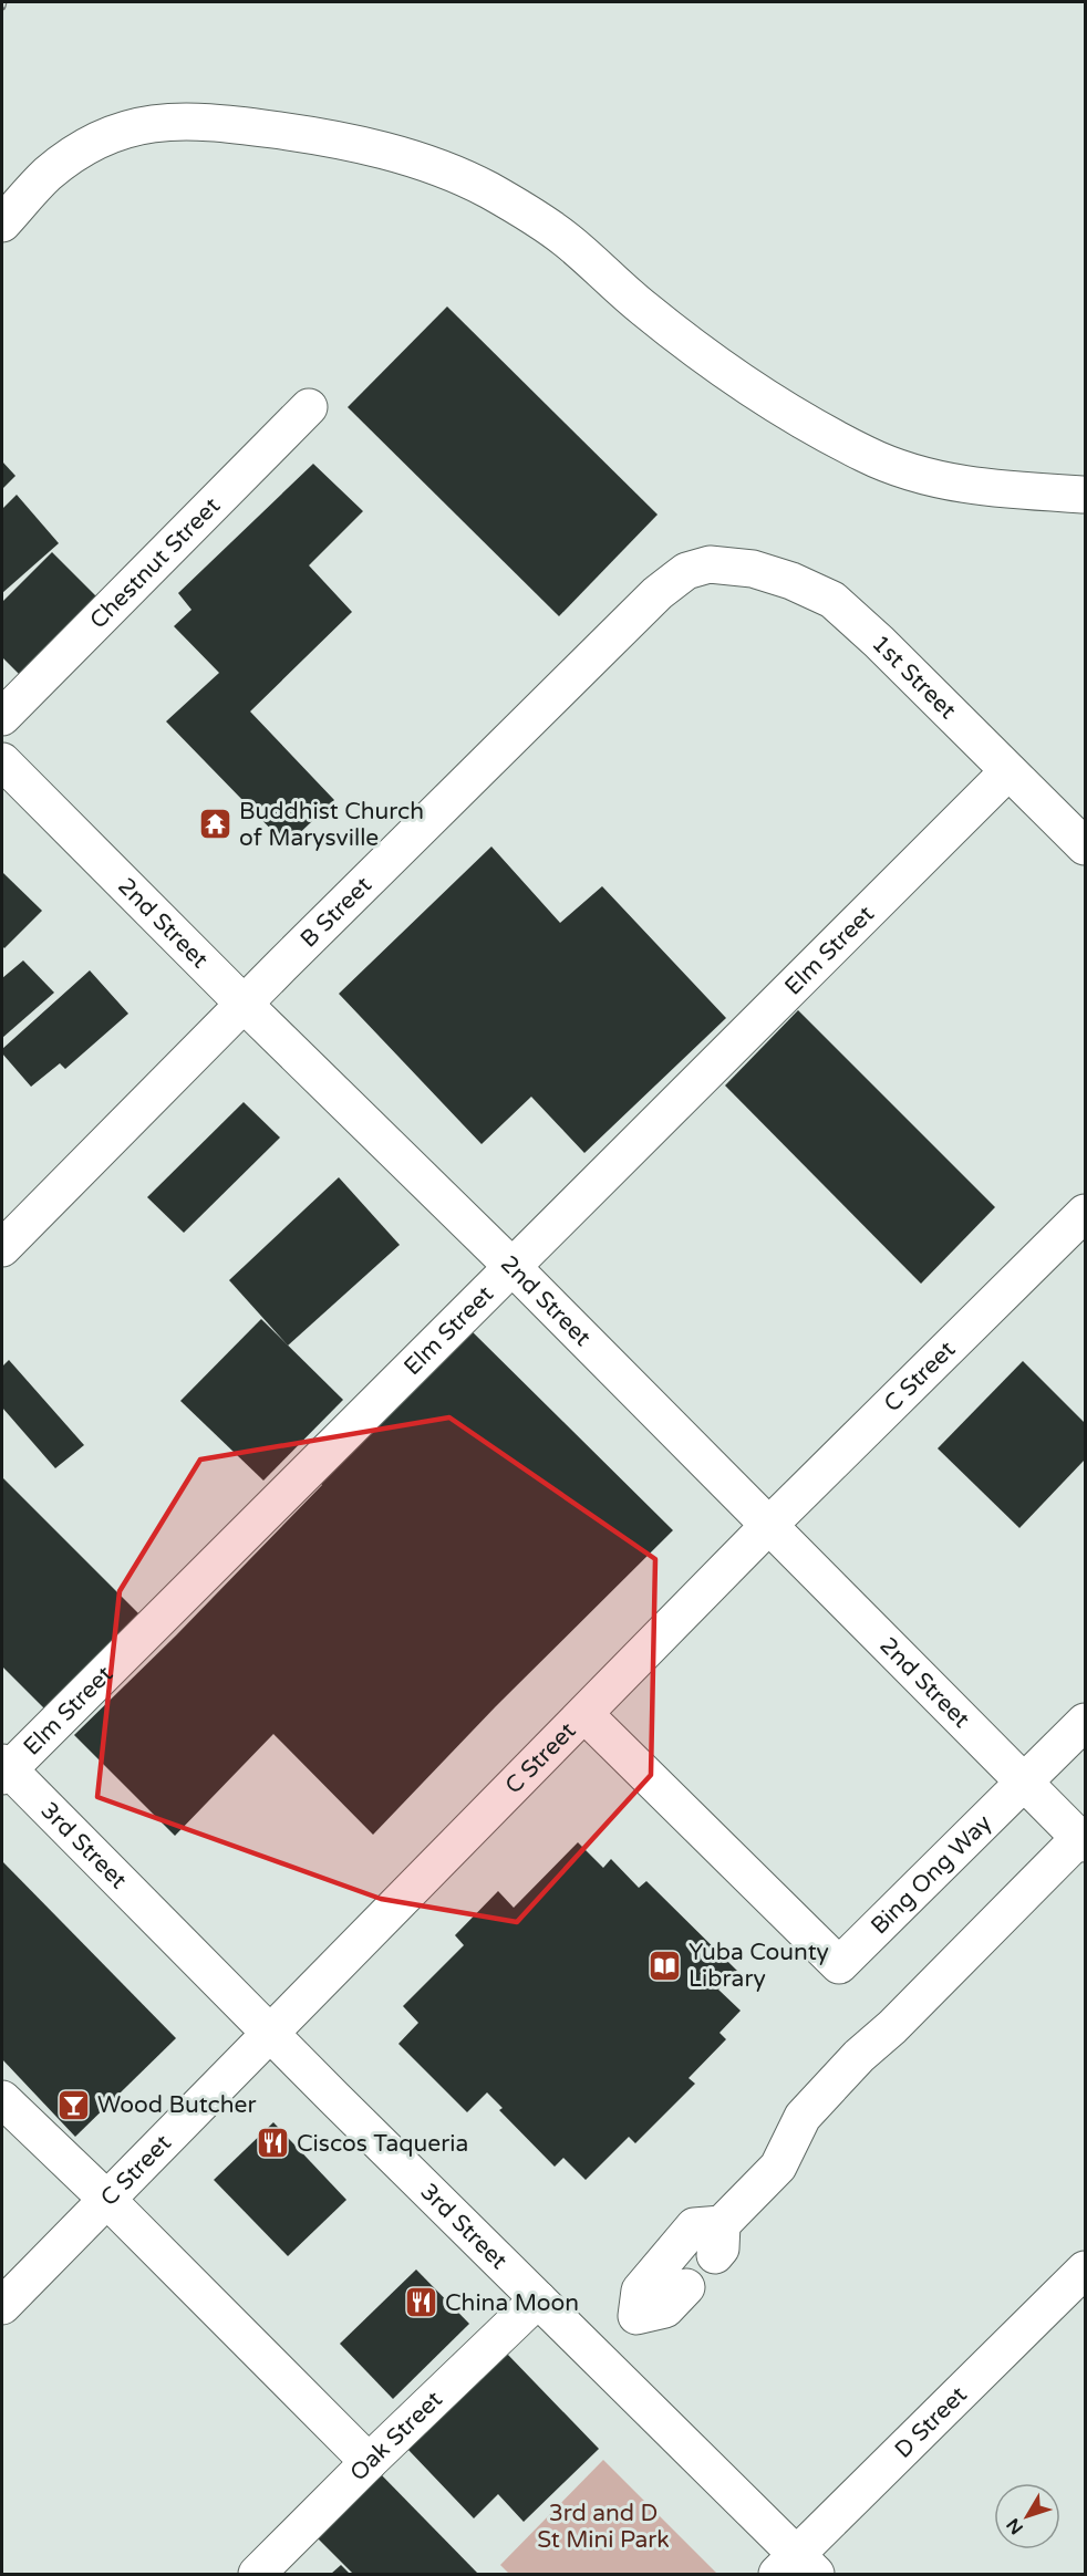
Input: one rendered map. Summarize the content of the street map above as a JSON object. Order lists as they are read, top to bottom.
{
  "streets": {
    "street": [
      "Chestnut Street",
      "1st Street",
      "B Street",
      "2nd Street",
      "Elm Street",
      "C Street",
      "3rd Street",
      "Bing Ong Way",
      "D Street",
      "Oak Street"
    ]
  },
  "crossings": [
    ["1st Street", "B Street"],
    ["1st Street", "Elm Street"],
    ["B Street", "2nd Street"],
    ["2nd Street", "Elm Street"],
    ["2nd Street", "C Street"],
    ["2nd Street", "Bing Ong Way"],
    ["Elm Street", "3rd Street"],
    ["C Street", "3rd Street"],
    ["C Street", "Bing Ong Way"],
    ["3rd Street", "D Street"],
    ["3rd Street", "Oak Street"]
  ],
  "parks": ["3rd and D St Mini Park"],
  "places": {
    "temple": ["Buddhist Church of Marysville"],
    "library": ["Yuba County Library"],
    "bar": ["Wood Butcher"],
    "restaurant": ["Ciscos Taqueria", "China Moon"]
  },
  "north": "bottom left"
}
